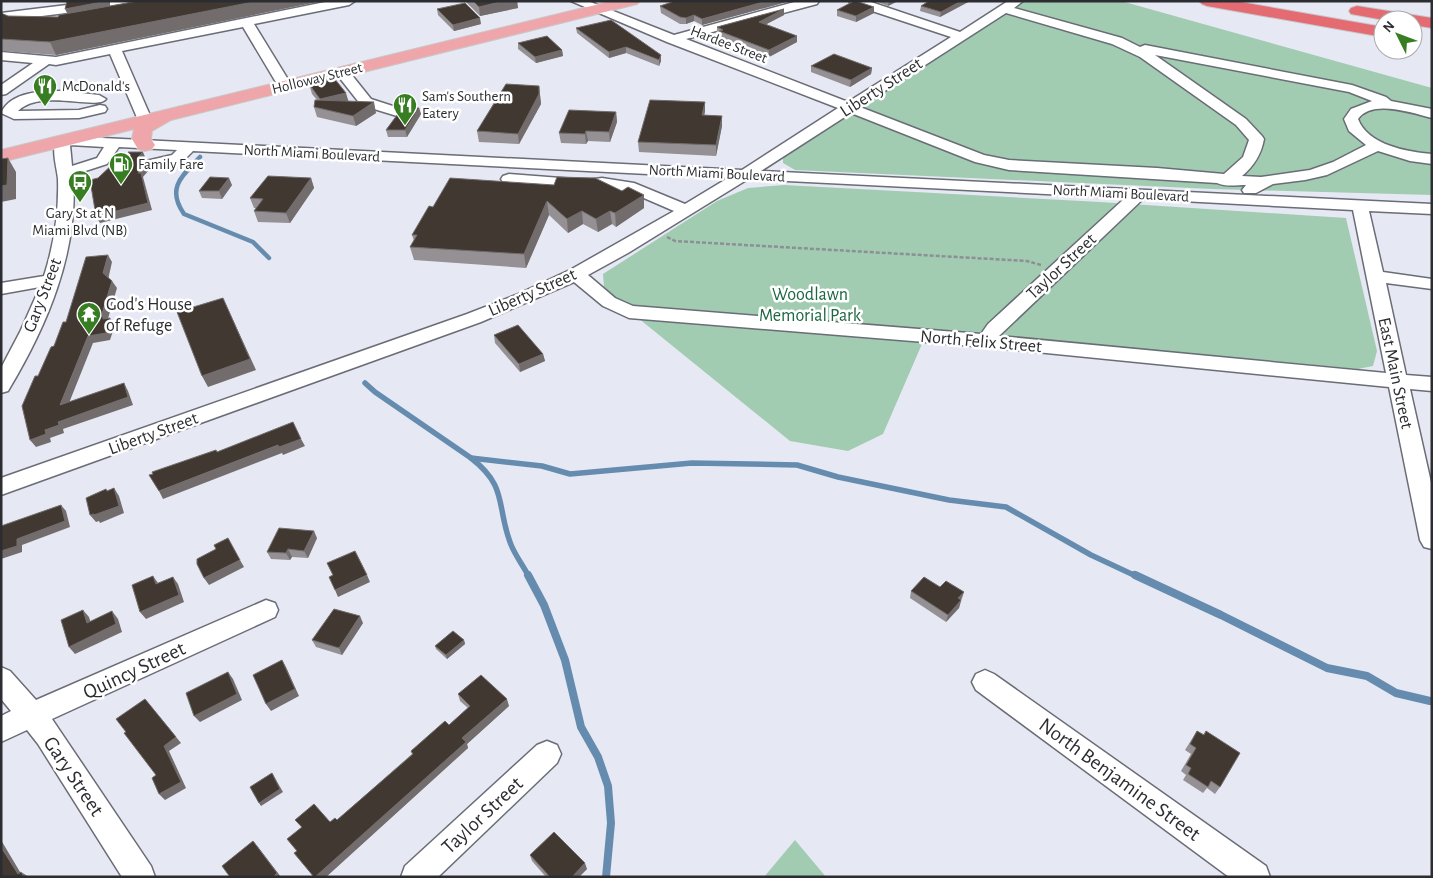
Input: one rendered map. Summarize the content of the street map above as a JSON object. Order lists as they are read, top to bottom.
{
  "streets": {
    "main road": ["Holloway Street", "North Miami Boulevard"],
    "street": [
      "Hardee Street",
      "Liberty Street",
      "Taylor Street",
      "Gary Street",
      "North Felix Street",
      "East Main Street",
      "Quincy Street",
      "North Benjamine Street"
    ]
  },
  "crossings": [
    ["Hardee Street", "Holloway Street"],
    ["Hardee Street", "Liberty Street"],
    ["Holloway Street", "North Miami Boulevard"],
    ["Holloway Street", "Gary Street"],
    ["Liberty Street", "North Miami Boulevard"],
    ["Liberty Street", "North Felix Street"],
    ["North Miami Boulevard", "Taylor Street"],
    ["North Miami Boulevard", "Gary Street"],
    ["North Miami Boulevard", "East Main Street"],
    ["Taylor Street", "North Felix Street"],
    ["Gary Street", "Quincy Street"],
    ["North Felix Street", "East Main Street"]
  ],
  "parks": ["Woodlawn Memorial Park"],
  "places": {
    "restaurant": ["McDonald's", "Sam's Southern Eatery"],
    "fuel station": ["Family Fare"],
    "bus stop": ["Gary St at N Miami Blvd (NB)"],
    "temple": ["God's House of Refuge"]
  },
  "north": "top left"
}
